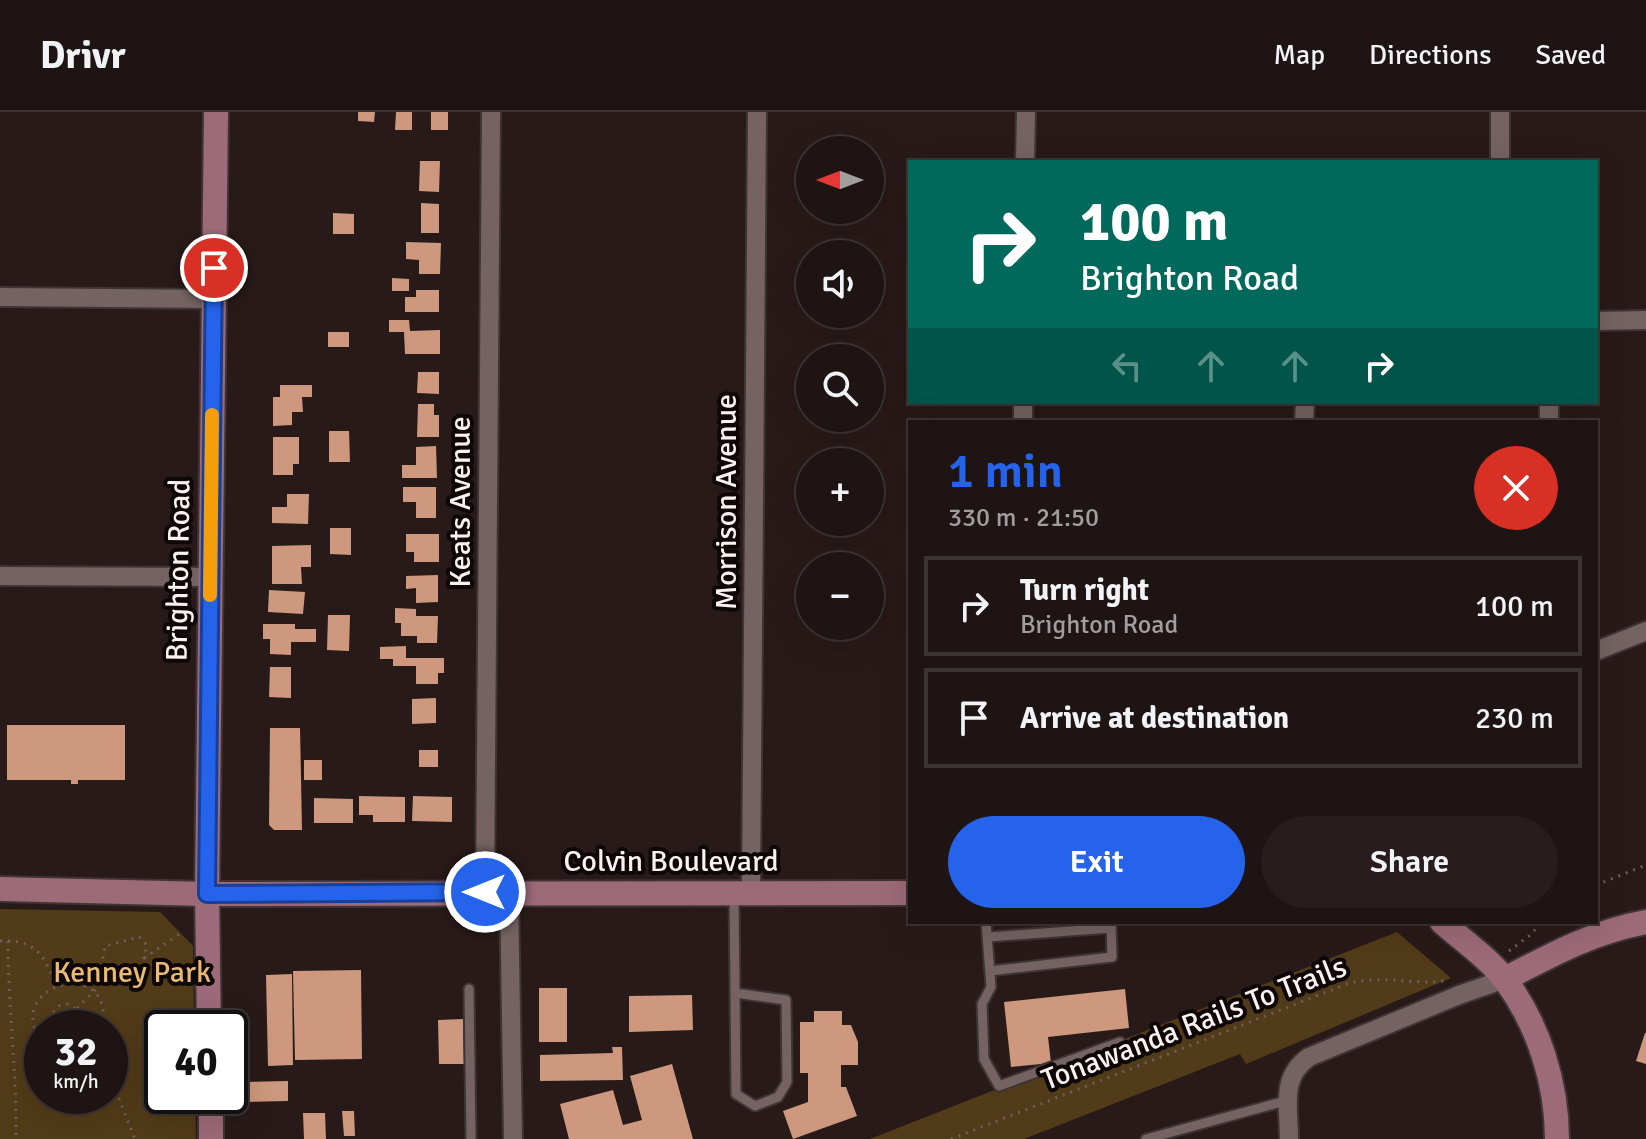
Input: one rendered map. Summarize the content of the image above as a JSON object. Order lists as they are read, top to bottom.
{
  "streets": {
    "street": [
      "Keats Avenue",
      "Morrison Avenue",
      "Brighton Road",
      "Colvin Boulevard"
    ],
    "path": ["Tonawanda Rails To Trails"]
  },
  "crossings": [
    ["Keats Avenue", "Colvin Boulevard"],
    ["Morrison Avenue", "Colvin Boulevard"],
    ["Brighton Road", "Colvin Boulevard"]
  ],
  "parks": ["Kenney Park"],
  "north": "left",
  "page": {
    "header": "Drivr",
    "nav": ["Map", "Directions", "Saved"],
    "map_buttons": ["+", "−"],
    "turn": ["100 m", "Brighton Road"],
    "heading": ["1 min", "330 m · 21:50"],
    "list": [
      {
        "name": "Turn right",
        "note": "Brighton Road",
        "value": "100 m"
      },
      {
        "name": "Arrive at destination",
        "value": "230 m"
      }
    ],
    "buttons": ["Exit", "Share"],
    "speed": "32 km/h",
    "limit": "40"
  }
}
